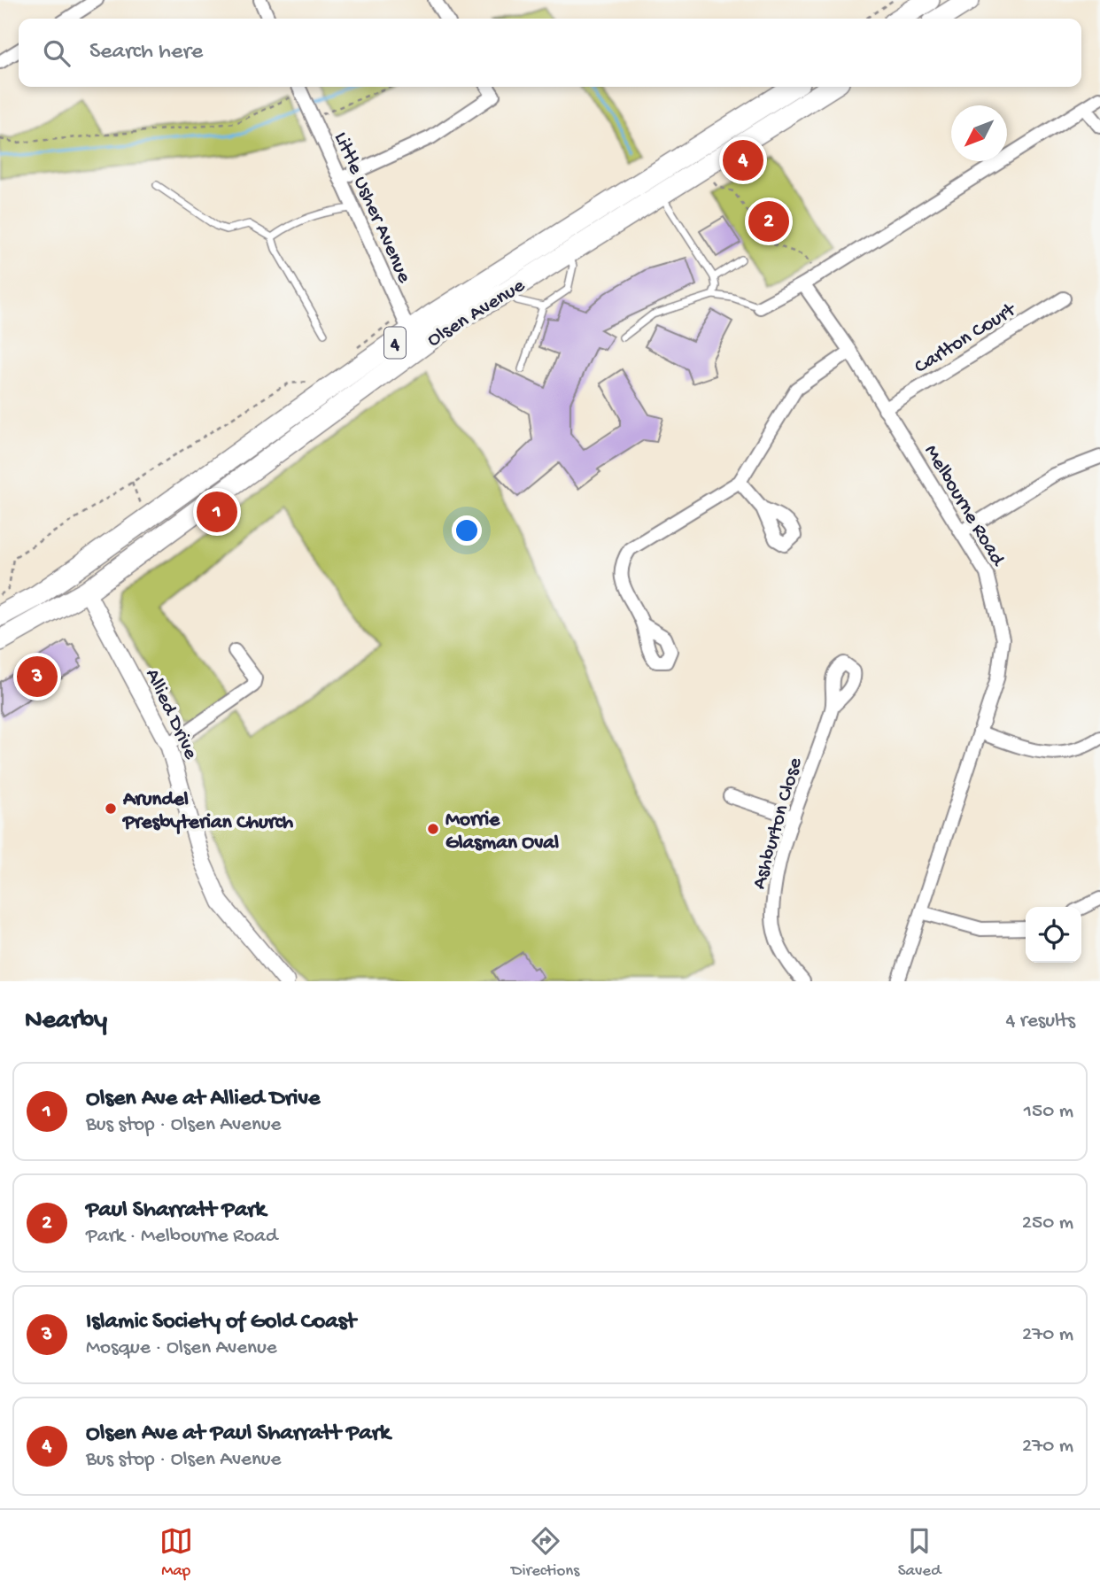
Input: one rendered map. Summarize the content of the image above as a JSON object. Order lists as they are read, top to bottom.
{
  "streets": {
    "main road": ["Olsen Avenue", "4"],
    "street": [
      "Little Usher Avenue",
      "Carlton Court",
      "Melbourne Road",
      "Allied Drive",
      "Ashburton Close"
    ]
  },
  "crossings": [
    ["Little Usher Avenue", "Olsen Avenue"],
    ["Olsen Avenue", "Allied Drive"],
    ["Carlton Court", "Melbourne Road"]
  ],
  "places": ["Arundel Presbyterian Church", "Morrie Glasman Oval"],
  "north": "bottom left",
  "page": {
    "search": "Search here",
    "pins": [
      "4",
      "2",
      "1",
      "3"
    ],
    "heading": ["Nearby", "4 results"],
    "list": [
      {
        "mark": "1",
        "name": "Olsen Ave at Allied Drive",
        "note": "Bus stop · Olsen Avenue",
        "value": "150 m"
      },
      {
        "mark": "2",
        "name": "Paul Sharratt Park",
        "note": "Park · Melbourne Road",
        "value": "250 m"
      },
      {
        "mark": "3",
        "name": "Islamic Society of Gold Coast",
        "note": "Mosque · Olsen Avenue",
        "value": "270 m"
      },
      {
        "mark": "4",
        "name": "Olsen Ave at Paul Sharratt Park",
        "note": "Bus stop · Olsen Avenue",
        "value": "270 m"
      }
    ],
    "nav": ["Map", "Directions", "Saved"]
  }
}
